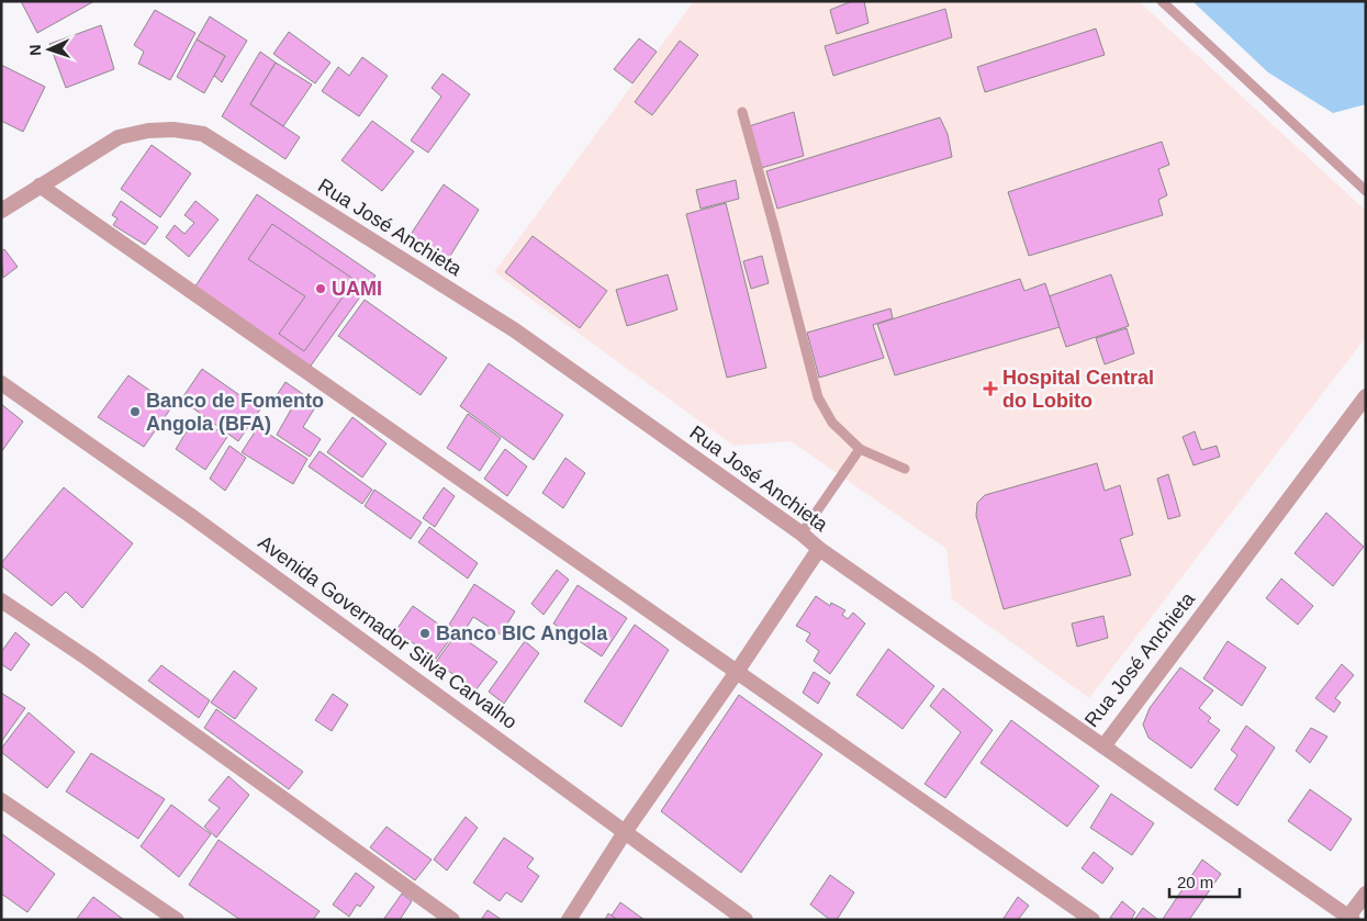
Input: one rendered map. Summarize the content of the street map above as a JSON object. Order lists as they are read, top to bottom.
{
  "streets": {
    "street": ["Rua José Anchieta", "Avenida Governador Silva Carvalho"]
  },
  "places": {
    "other": ["UAMI", "Banco de Fomento Angola (BFA)", "Banco BIC Angola"],
    "health": ["Hospital Central do Lobito"]
  },
  "scale_bar": "20 m",
  "north": "left"
}
